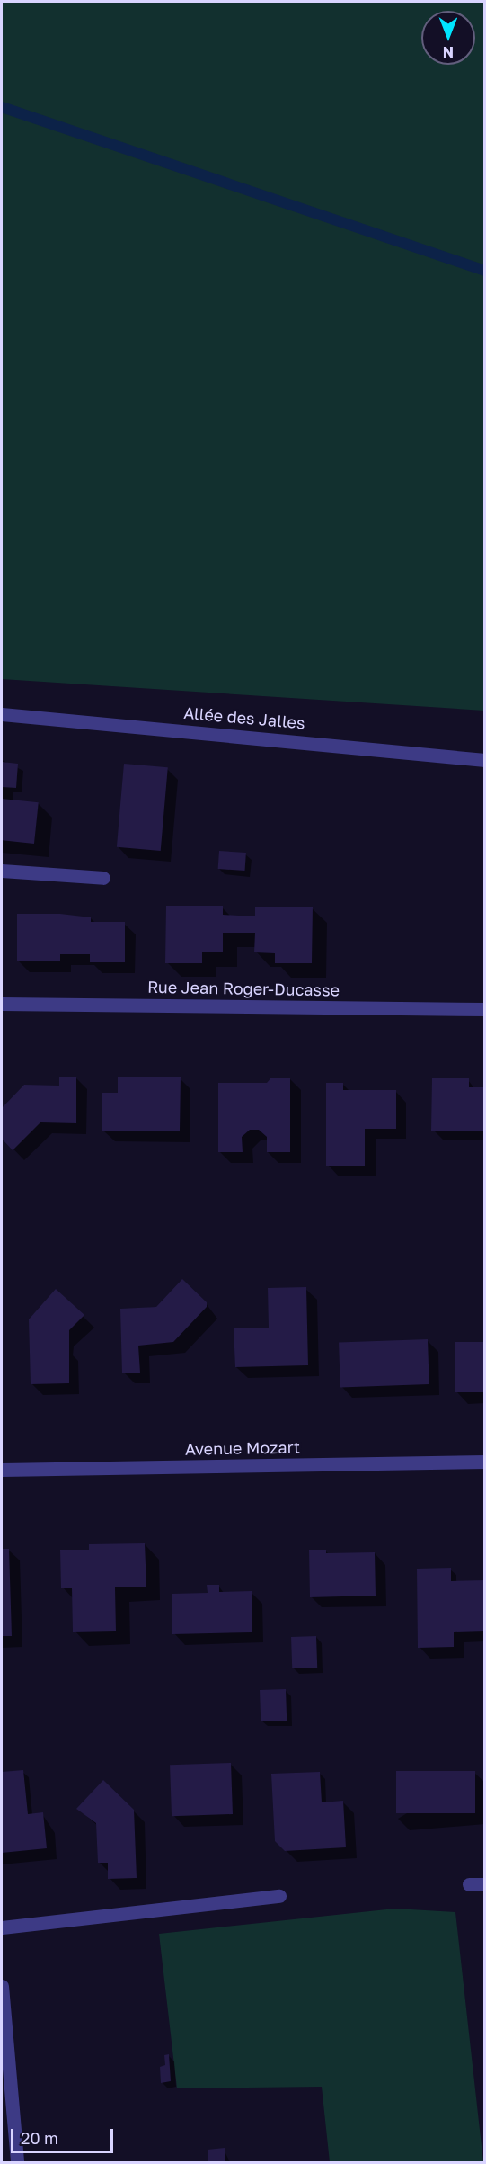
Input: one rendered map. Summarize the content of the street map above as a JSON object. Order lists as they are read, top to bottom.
{
  "streets": {
    "street": ["Allée des Jalles", "Rue Jean Roger-Ducasse", "Avenue Mozart"]
  },
  "scale_bar": "20 m",
  "north": "bottom"
}
